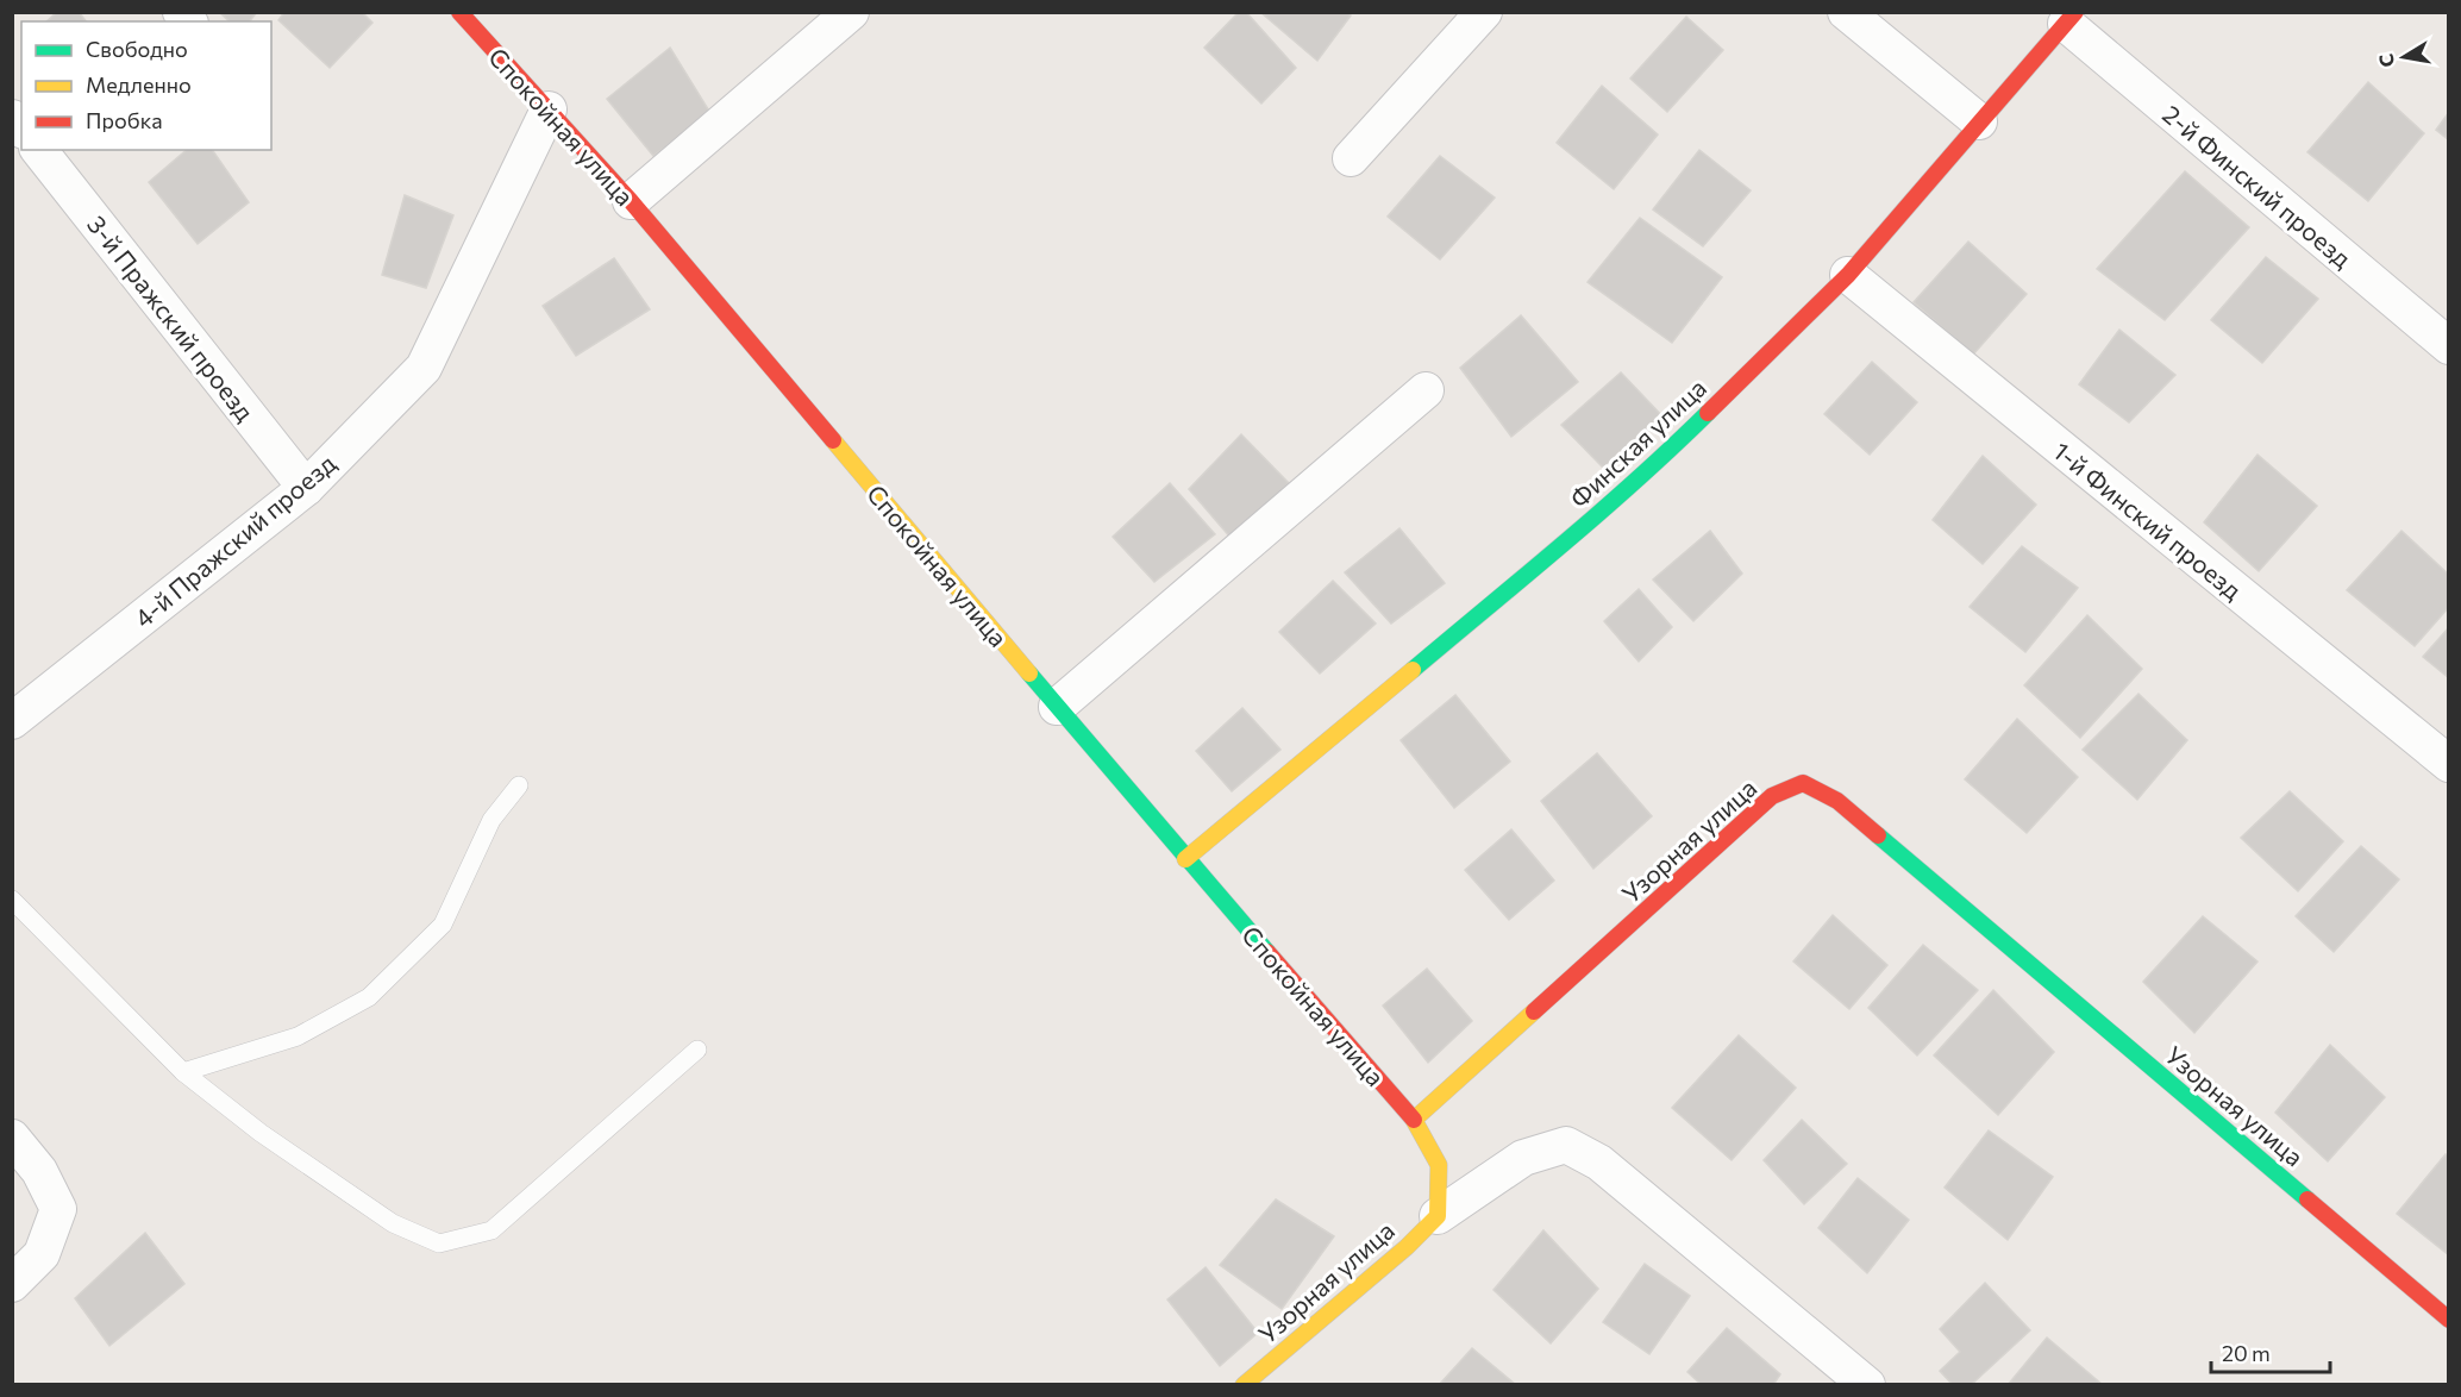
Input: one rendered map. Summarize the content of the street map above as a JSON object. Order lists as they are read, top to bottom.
{
  "streets": {
    "street": [
      "Спокойная улица",
      "2-й Финский проезд",
      "3-й Пражский проезд",
      "Финская улица",
      "1-й Финский проезд",
      "4-й Пражский проезд",
      "Узорная улица"
    ]
  },
  "crossings": [
    ["Спокойная улица", "Финская улица"],
    ["Спокойная улица", "4-й Пражский проезд"],
    ["Спокойная улица", "Узорная улица"],
    ["2-й Финский проезд", "Финская улица"],
    ["3-й Пражский проезд", "4-й Пражский проезд"],
    ["Финская улица", "1-й Финский проезд"]
  ],
  "legend": ["Свободно", "Медленно", "Пробка"],
  "scale_bar": "20 m",
  "north": "left"
}
